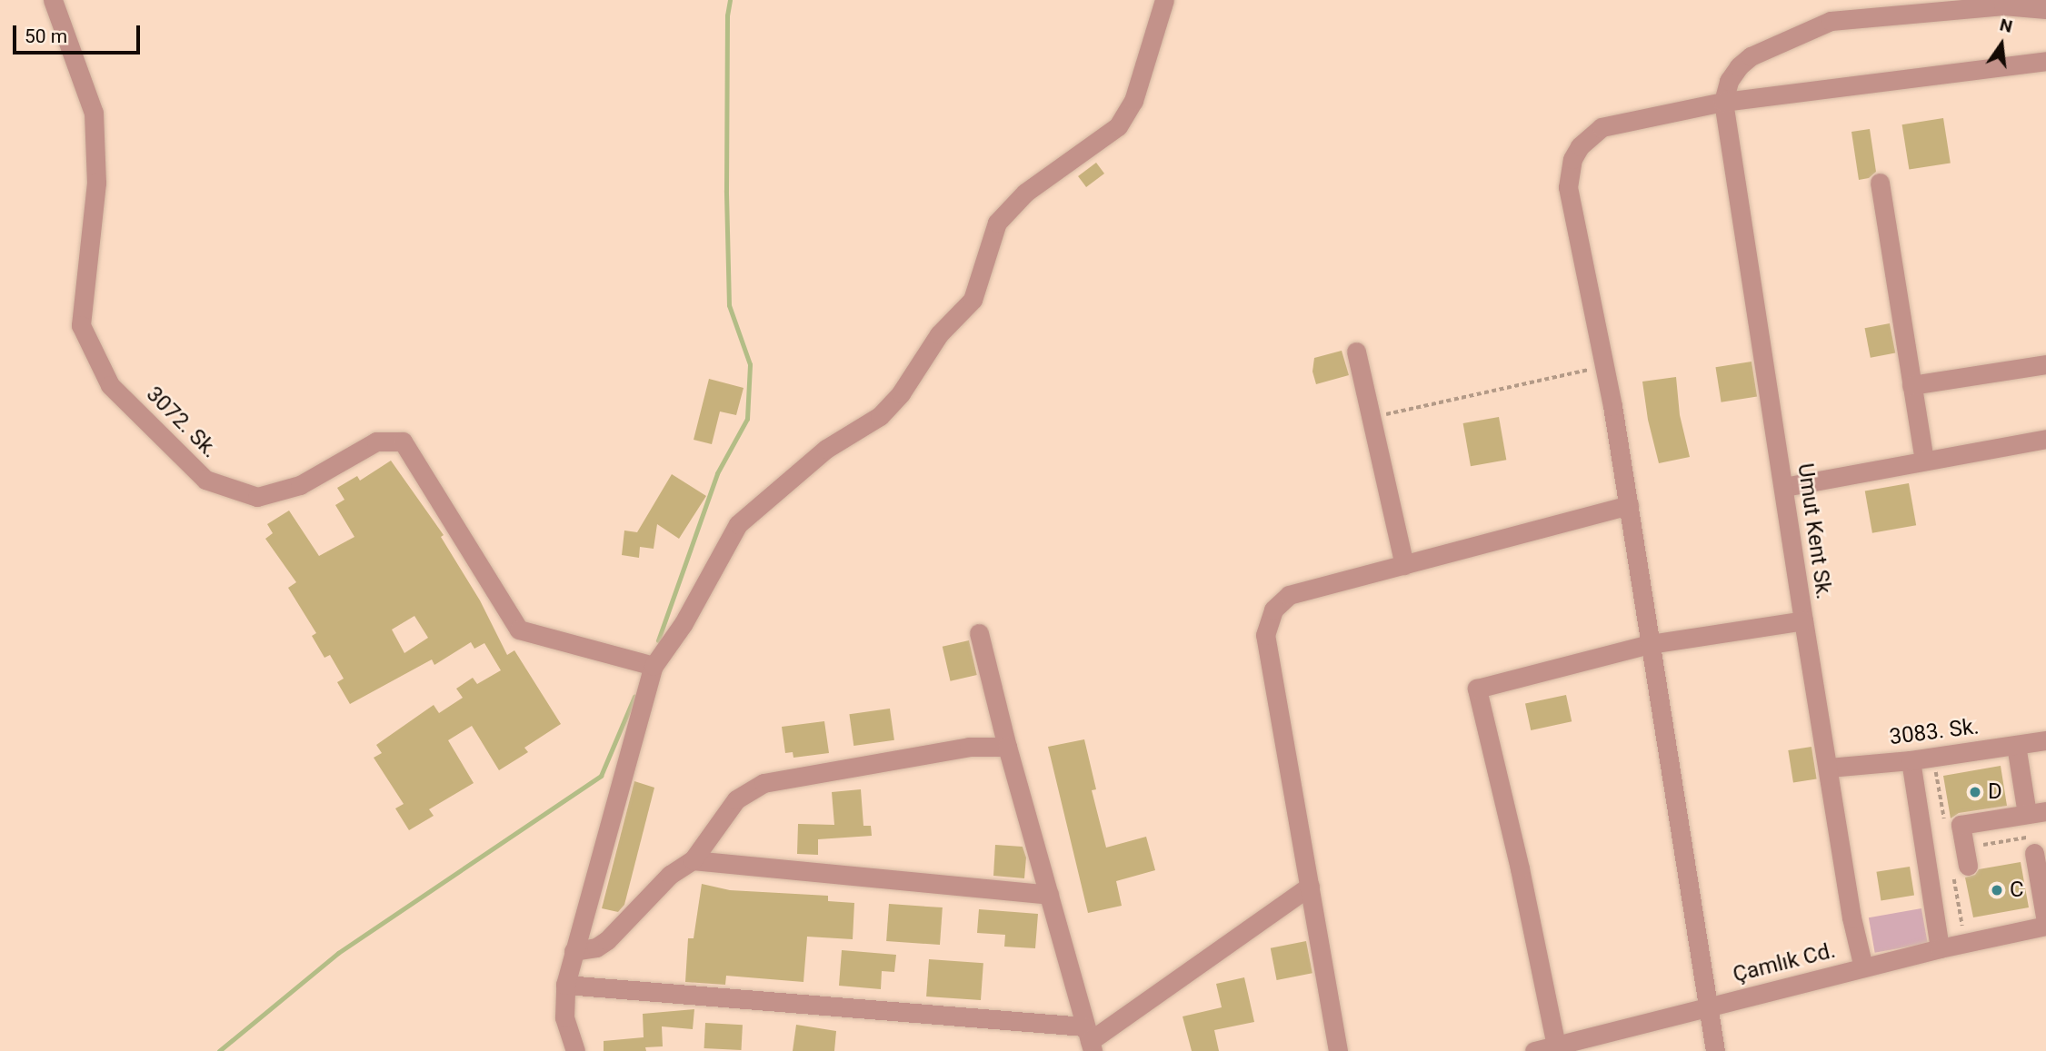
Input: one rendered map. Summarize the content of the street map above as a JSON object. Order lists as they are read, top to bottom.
{
  "streets": {
    "street": [
      "3072. Sk.",
      "Umut Kent Sk.",
      "3083. Sk.",
      "Çamlık Cd."
    ]
  },
  "crossings": [
    ["Umut Kent Sk.", "3083. Sk."],
    ["Umut Kent Sk.", "Çamlık Cd."]
  ],
  "places": ["D", "C"],
  "scale_bar": "50 m",
  "north": "top"
}
